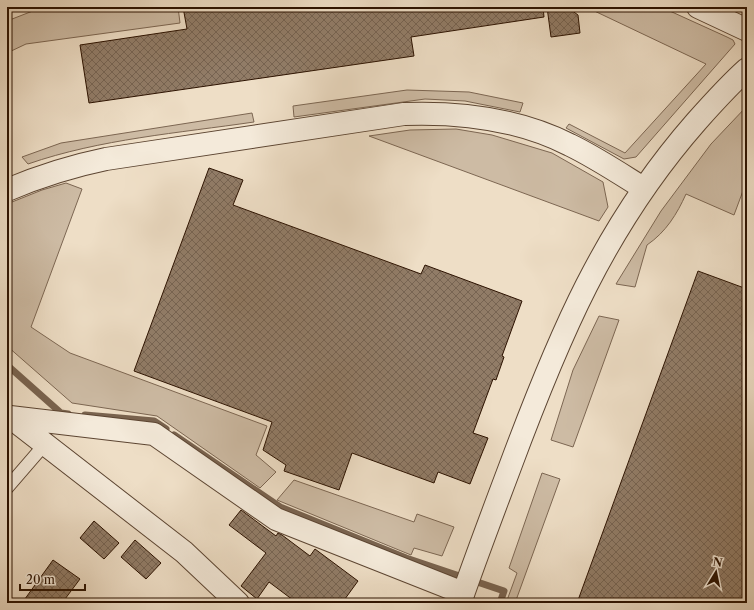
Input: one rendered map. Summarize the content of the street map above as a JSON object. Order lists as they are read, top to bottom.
{
  "scale_bar": "20 m",
  "north": "top"
}
